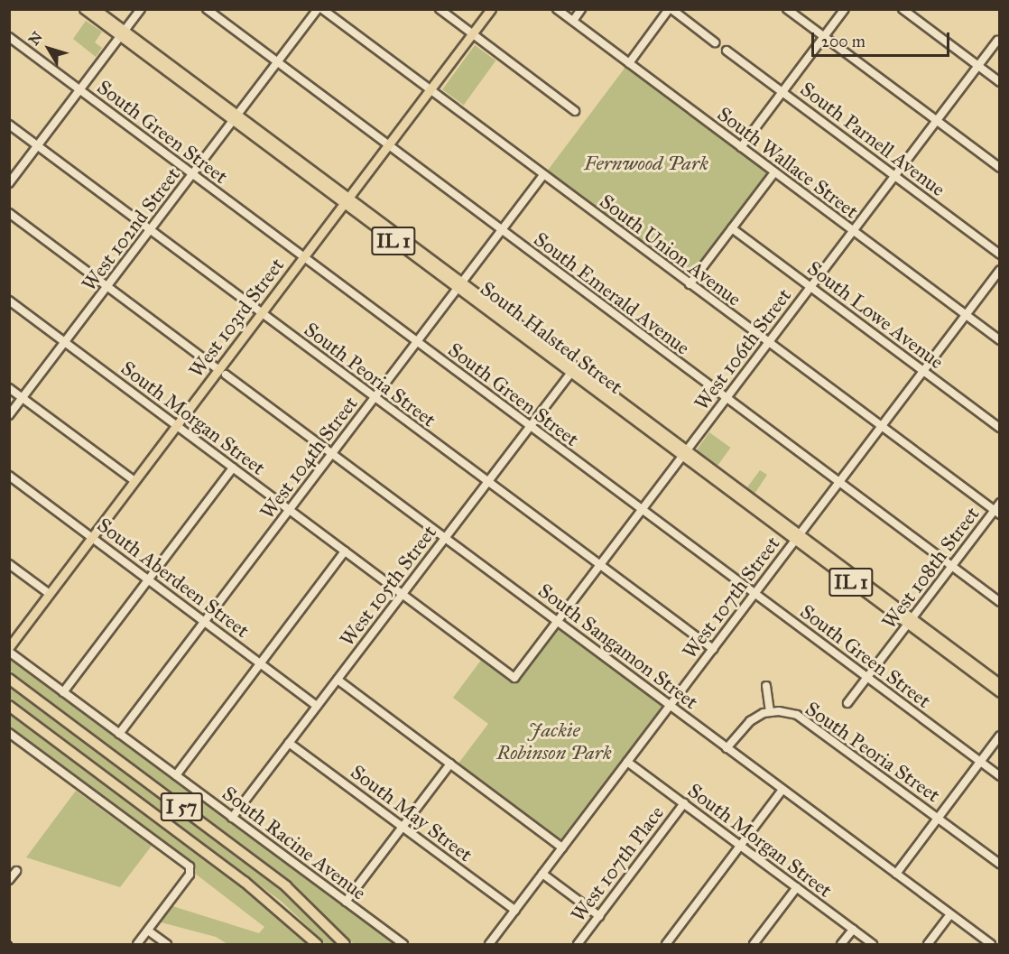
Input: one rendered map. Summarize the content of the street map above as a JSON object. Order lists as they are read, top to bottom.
{
  "streets": {
    "highway": ["I 57"],
    "main road": ["IL 1", "West 103rd Street", "South Halsted Street"],
    "street": [
      "South Green Street",
      "South Parnell Avenue",
      "South Wallace Street",
      "West 102nd Street",
      "South Union Avenue",
      "South Emerald Avenue",
      "South Lowe Avenue",
      "West 106th Street",
      "South Peoria Street",
      "South Morgan Street",
      "West 104th Street",
      "West 108th Street",
      "South Aberdeen Street",
      "West 105th Street",
      "West 107th Street",
      "South Sangamon Street",
      "South May Street",
      "South Racine Avenue",
      "West 107th Place"
    ]
  },
  "crossings": [
    ["South Green Street", "West 102nd Street"],
    ["South Green Street", "West 103rd Street"],
    ["South Green Street", "West 106th Street"],
    ["South Green Street", "West 104th Street"],
    ["South Green Street", "West 108th Street"],
    ["South Green Street", "West 105th Street"],
    ["South Green Street", "West 107th Street"],
    ["South Parnell Avenue", "West 106th Street"],
    ["South Wallace Street", "West 106th Street"],
    ["South Wallace Street", "West 107th Street"],
    ["West 102nd Street", "South Emerald Avenue"],
    ["West 102nd Street", "South Halsted Street"],
    ["West 102nd Street", "South Peoria Street"],
    ["West 102nd Street", "South Morgan Street"],
    ["West 102nd Street", "South Sangamon Street"],
    ["South Union Avenue", "West 103rd Street"],
    ["South Union Avenue", "West 106th Street"],
    ["South Union Avenue", "West 104th Street"],
    ["South Union Avenue", "West 108th Street"],
    ["South Union Avenue", "West 107th Street"],
    ["South Emerald Avenue", "West 103rd Street"],
    ["South Emerald Avenue", "West 106th Street"],
    ["South Emerald Avenue", "West 104th Street"],
    ["South Emerald Avenue", "West 108th Street"],
    ["South Emerald Avenue", "West 107th Street"],
    ["South Lowe Avenue", "West 106th Street"],
    ["South Lowe Avenue", "West 107th Street"],
    ["West 103rd Street", "South Halsted Street"],
    ["West 103rd Street", "South Peoria Street"],
    ["West 103rd Street", "South Morgan Street"],
    ["West 103rd Street", "South Aberdeen Street"],
    ["West 103rd Street", "South Sangamon Street"],
    ["South Halsted Street", "West 106th Street"],
    ["South Halsted Street", "West 104th Street"],
    ["South Halsted Street", "West 108th Street"],
    ["South Halsted Street", "West 105th Street"],
    ["South Halsted Street", "West 107th Street"],
    ["West 106th Street", "South Peoria Street"],
    ["West 106th Street", "South Morgan Street"],
    ["West 106th Street", "South Sangamon Street"],
    ["South Peoria Street", "West 104th Street"],
    ["South Peoria Street", "West 105th Street"],
    ["South Peoria Street", "West 107th Street"],
    ["South Morgan Street", "West 104th Street"],
    ["South Morgan Street", "West 105th Street"],
    ["South Morgan Street", "West 107th Street"],
    ["South Morgan Street", "West 107th Place"],
    ["West 104th Street", "South Aberdeen Street"],
    ["West 104th Street", "South Sangamon Street"],
    ["West 104th Street", "South Racine Avenue"],
    ["South Aberdeen Street", "West 105th Street"],
    ["West 105th Street", "South Sangamon Street"],
    ["West 105th Street", "South May Street"],
    ["West 105th Street", "South Racine Avenue"],
    ["West 107th Street", "South Sangamon Street"],
    ["West 107th Street", "South May Street"]
  ],
  "parks": ["Fernwood Park", "Jackie Robinson Park"],
  "scale_bar": "200 m",
  "north": "top left"
}
